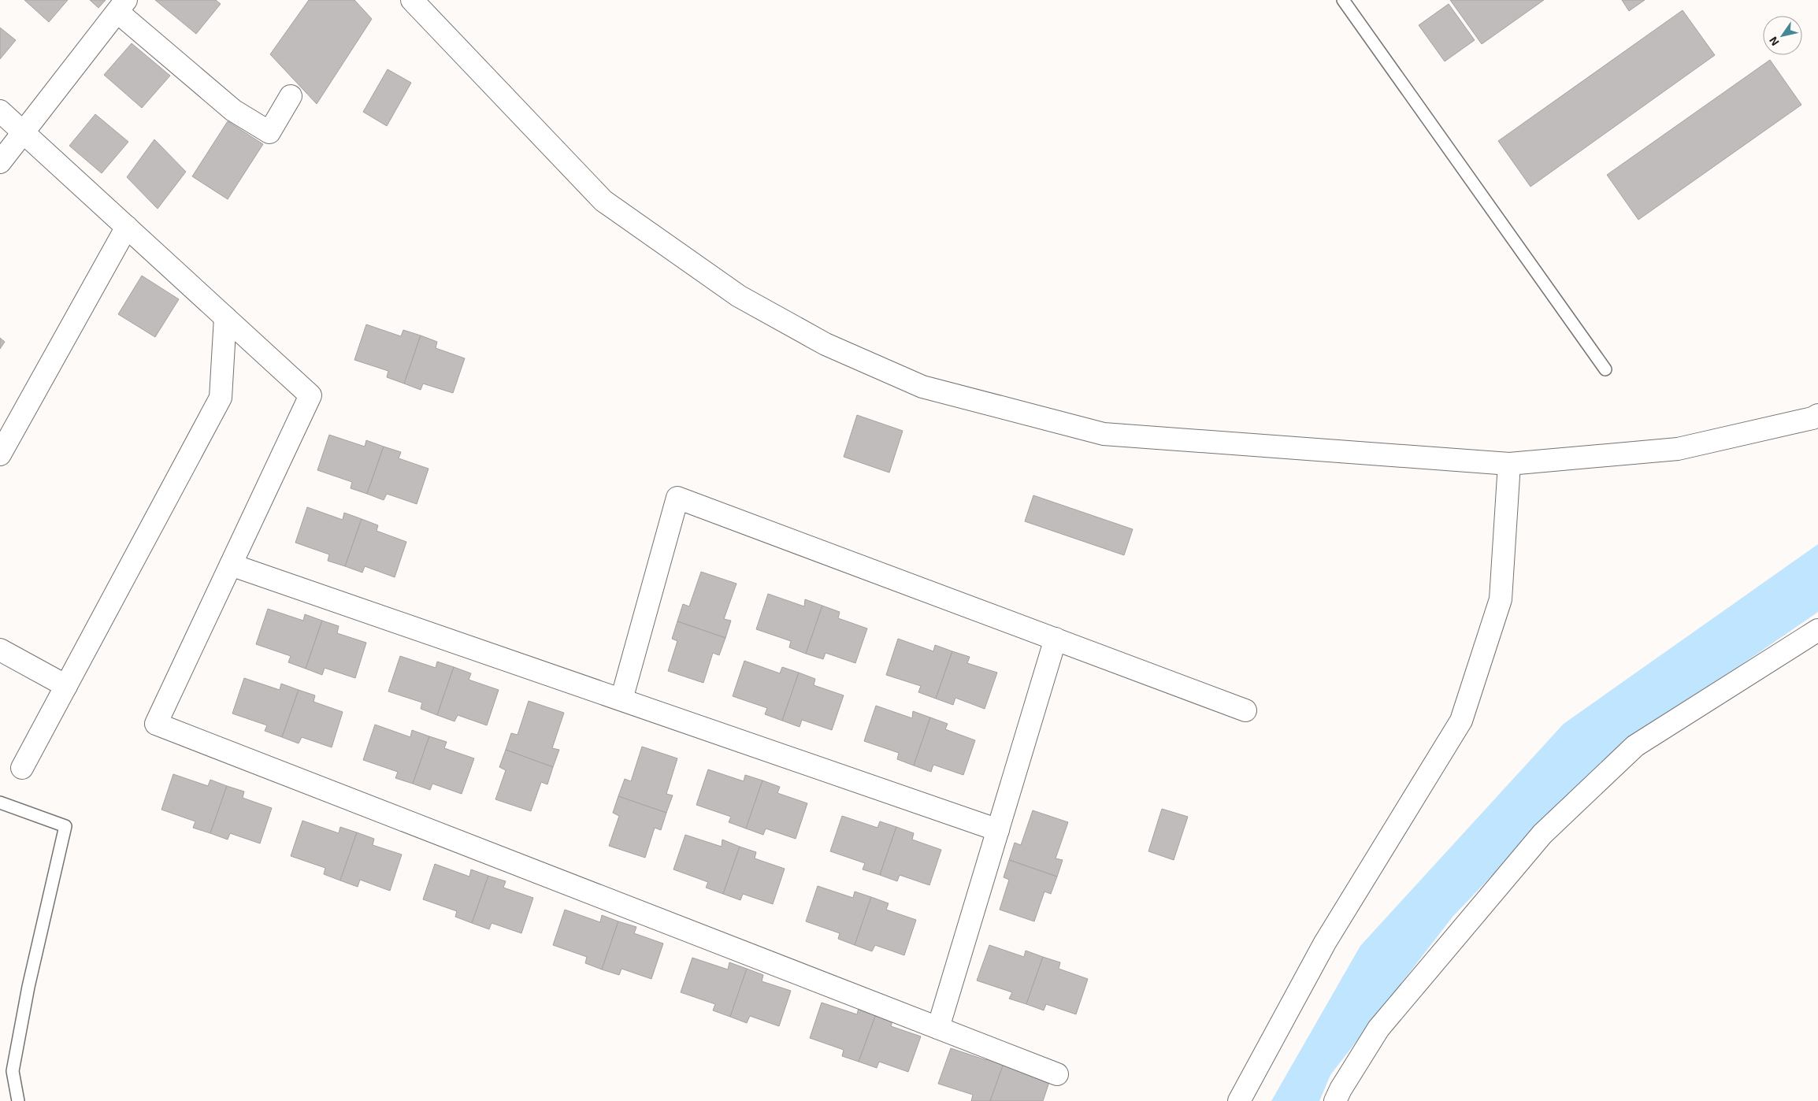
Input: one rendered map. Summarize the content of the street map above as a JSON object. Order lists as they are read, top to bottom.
{
  "north": "bottom left"
}
